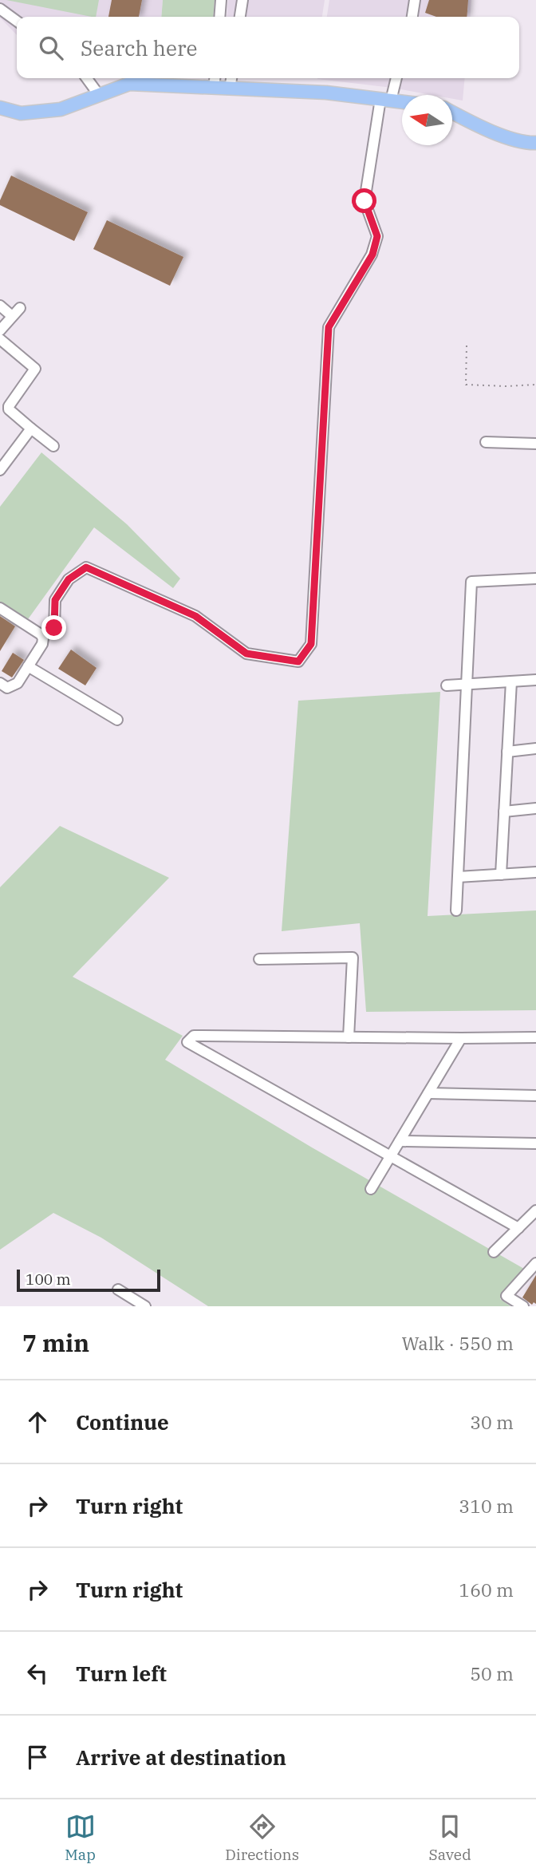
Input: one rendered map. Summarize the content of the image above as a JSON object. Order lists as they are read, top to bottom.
{
  "scale_bar": "100 m",
  "north": "left",
  "page": {
    "search": "Search here",
    "scale": "100 m",
    "heading": ["7 min", "Walk · 550 m"],
    "list": [
      ["Continue", "30 m"],
      ["Turn right", "310 m"],
      ["Turn right", "160 m"],
      ["Turn left", "50 m"],
      "Arrive at destination"
    ],
    "nav": ["Map", "Directions", "Saved"]
  }
}
